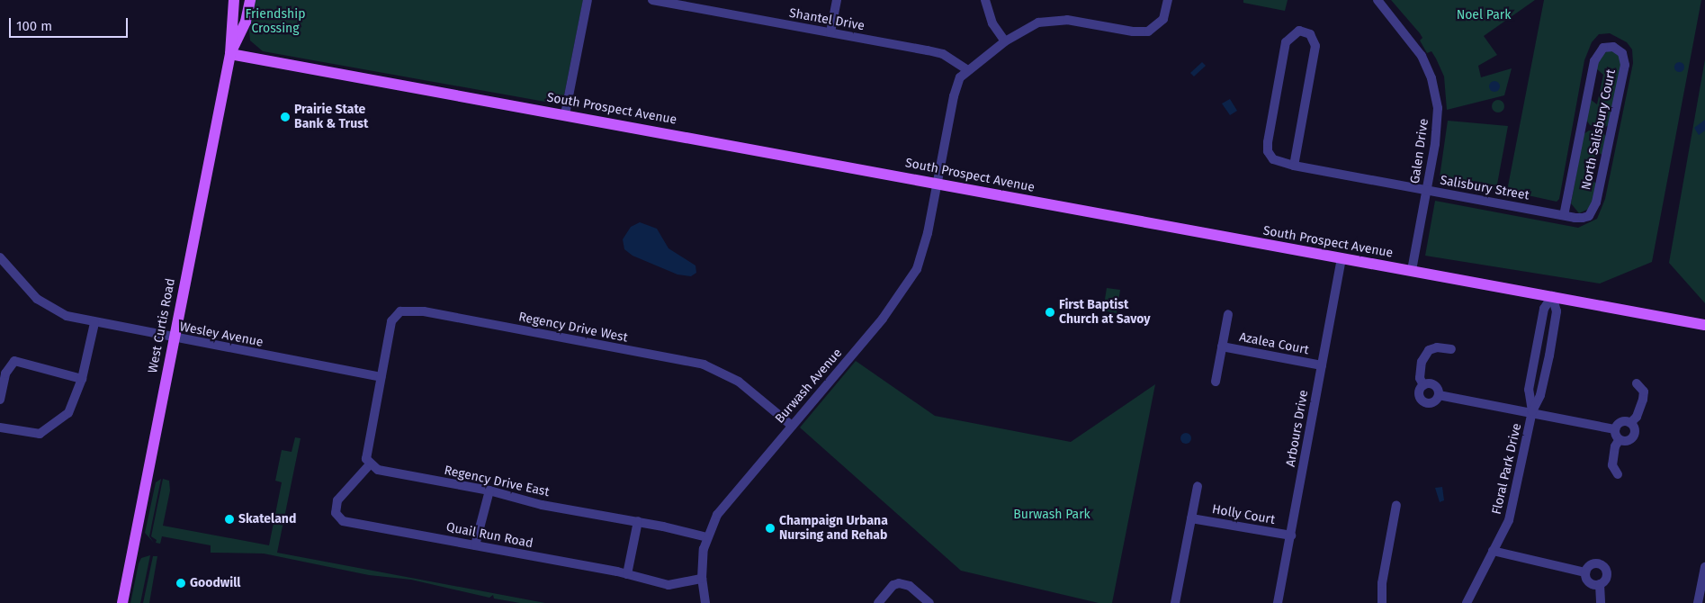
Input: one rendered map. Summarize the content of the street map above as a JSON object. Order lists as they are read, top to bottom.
{
  "streets": {
    "main road": ["South Prospect Avenue", "West Curtis Road"],
    "street": [
      "Shantel Drive",
      "North Salisbury Court",
      "Galen Drive",
      "Salisbury Street",
      "Regency Drive West",
      "Wesley Avenue",
      "Azalea Court",
      "Burwash Avenue",
      "Arbours Drive",
      "Floral Park Drive",
      "Regency Drive East",
      "Holly Court",
      "Quail Run Road"
    ]
  },
  "crossings": [
    ["Shantel Drive", "Burwash Avenue"],
    ["South Prospect Avenue", "Galen Drive"],
    ["South Prospect Avenue", "West Curtis Road"],
    ["South Prospect Avenue", "Burwash Avenue"],
    ["South Prospect Avenue", "Arbours Drive"],
    ["South Prospect Avenue", "Floral Park Drive"],
    ["North Salisbury Court", "Salisbury Street"],
    ["Galen Drive", "Salisbury Street"],
    ["West Curtis Road", "Wesley Avenue"],
    ["Regency Drive West", "Wesley Avenue"],
    ["Regency Drive West", "Burwash Avenue"],
    ["Azalea Court", "Arbours Drive"],
    ["Burwash Avenue", "Regency Drive East"],
    ["Burwash Avenue", "Quail Run Road"],
    ["Arbours Drive", "Holly Court"],
    ["Regency Drive East", "Quail Run Road"]
  ],
  "parks": ["Friendship Crossing", "Noel Park", "Burwash Park"],
  "places": [
    "Prairie State Bank & Trust",
    "First Baptist Church at Savoy",
    "Skateland",
    "Champaign Urbana Nursing and Rehab",
    "Goodwill"
  ],
  "scale_bar": "100 m"
}
